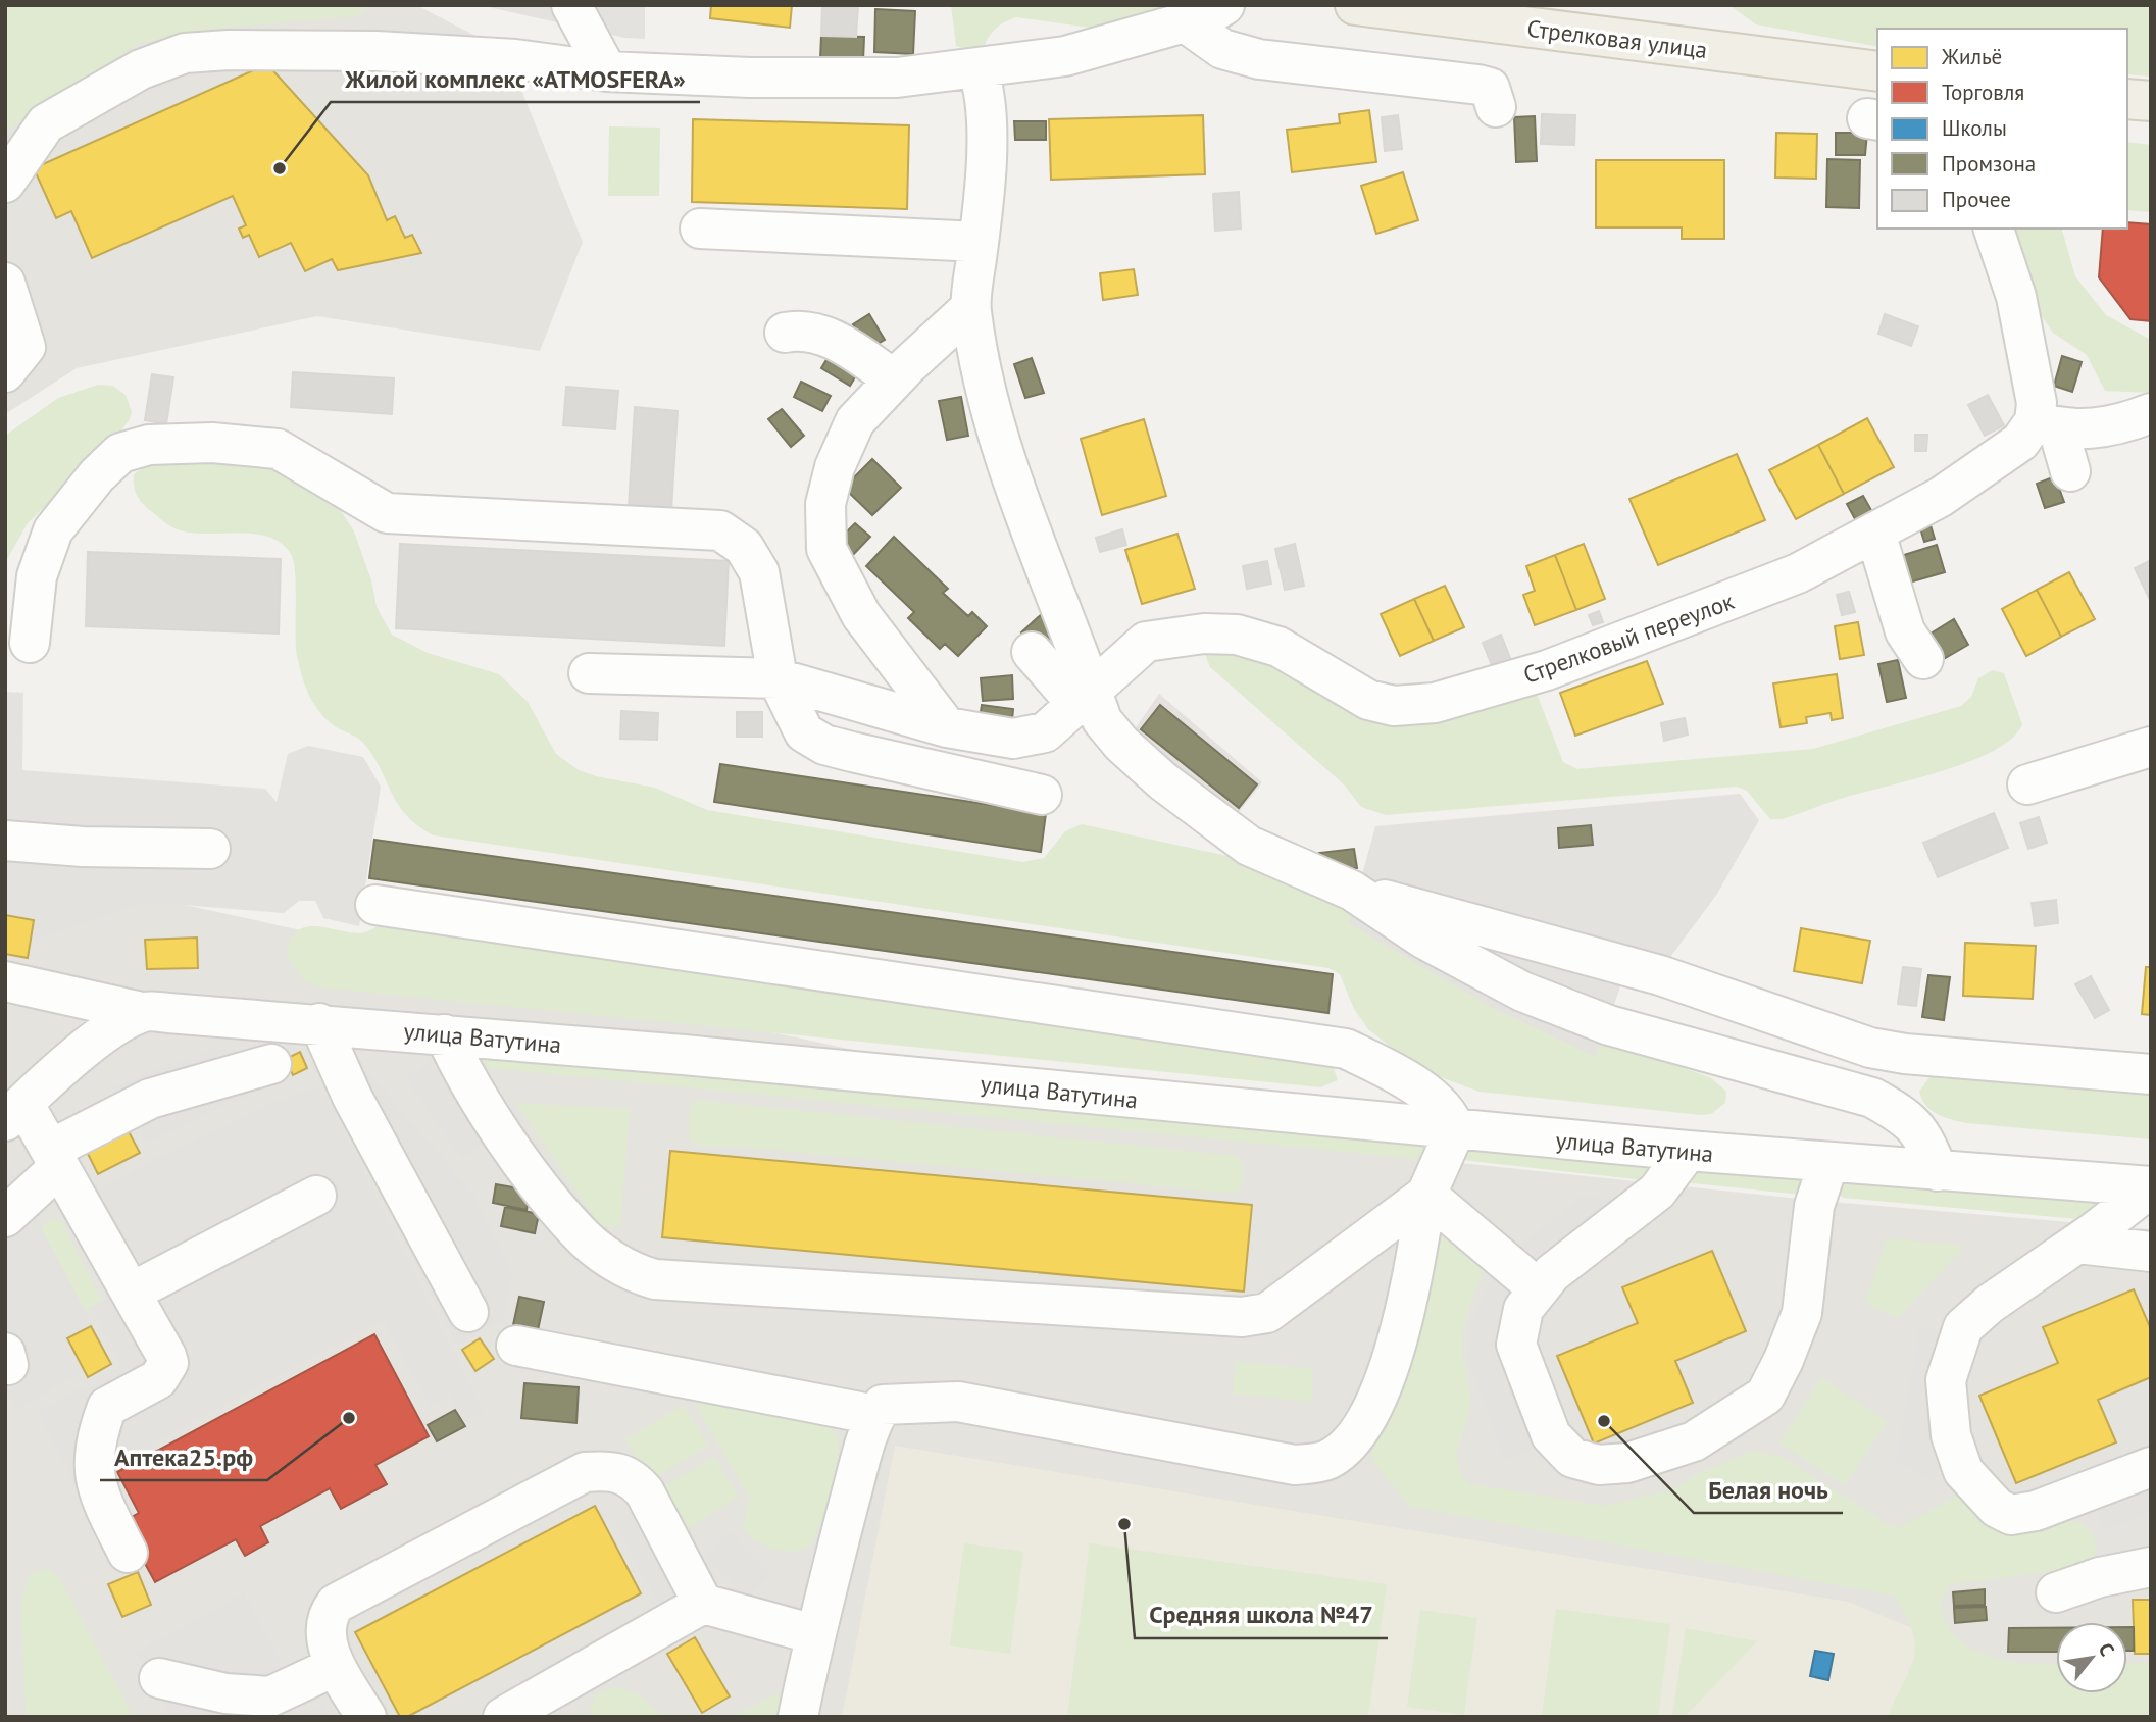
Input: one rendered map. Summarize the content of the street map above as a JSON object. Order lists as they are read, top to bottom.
{
  "streets": {
    "main road": ["Стрелковая улица"],
    "street": ["Стрелковый переулок", "улица Ватутина"]
  },
  "places": [
    "Жилой комплекс «ATMOSFERA»",
    "Аптека25.рф",
    "Белая ночь",
    "Средняя школа №47"
  ],
  "legend": [
    "Жильё",
    "Торговля",
    "Школы",
    "Промзона",
    "Прочее"
  ],
  "north": "top right"
}
